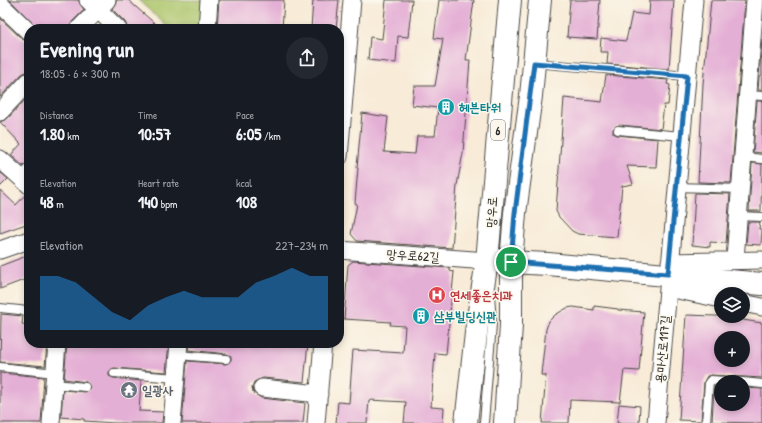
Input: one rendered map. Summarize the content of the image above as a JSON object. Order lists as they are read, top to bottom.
{
  "streets": {
    "main road": ["6", "망우로"],
    "street": ["망우로62길", "용마산로117길"]
  },
  "crossings": [
    ["망우로", "망우로62길"]
  ],
  "places": {
    "building": ["헤븐타워", "삼부빌딩신관"],
    "hospital": ["연세좋은치과"],
    "temple": ["일광사"]
  },
  "page": {
    "heading": ["Evening run", "18:05 · 6 × 300 m"],
    "stats": [
      ["Distance", "1.80 km"],
      ["Time", "10:57"],
      ["Pace", "6:05 /km"],
      ["Elevation", "48 m"],
      ["Heart rate", "140 bpm"],
      ["kcal", "108"]
    ],
    "chart": ["Elevation", "227–234 m"],
    "map_buttons": ["+", "−"]
  }
}
